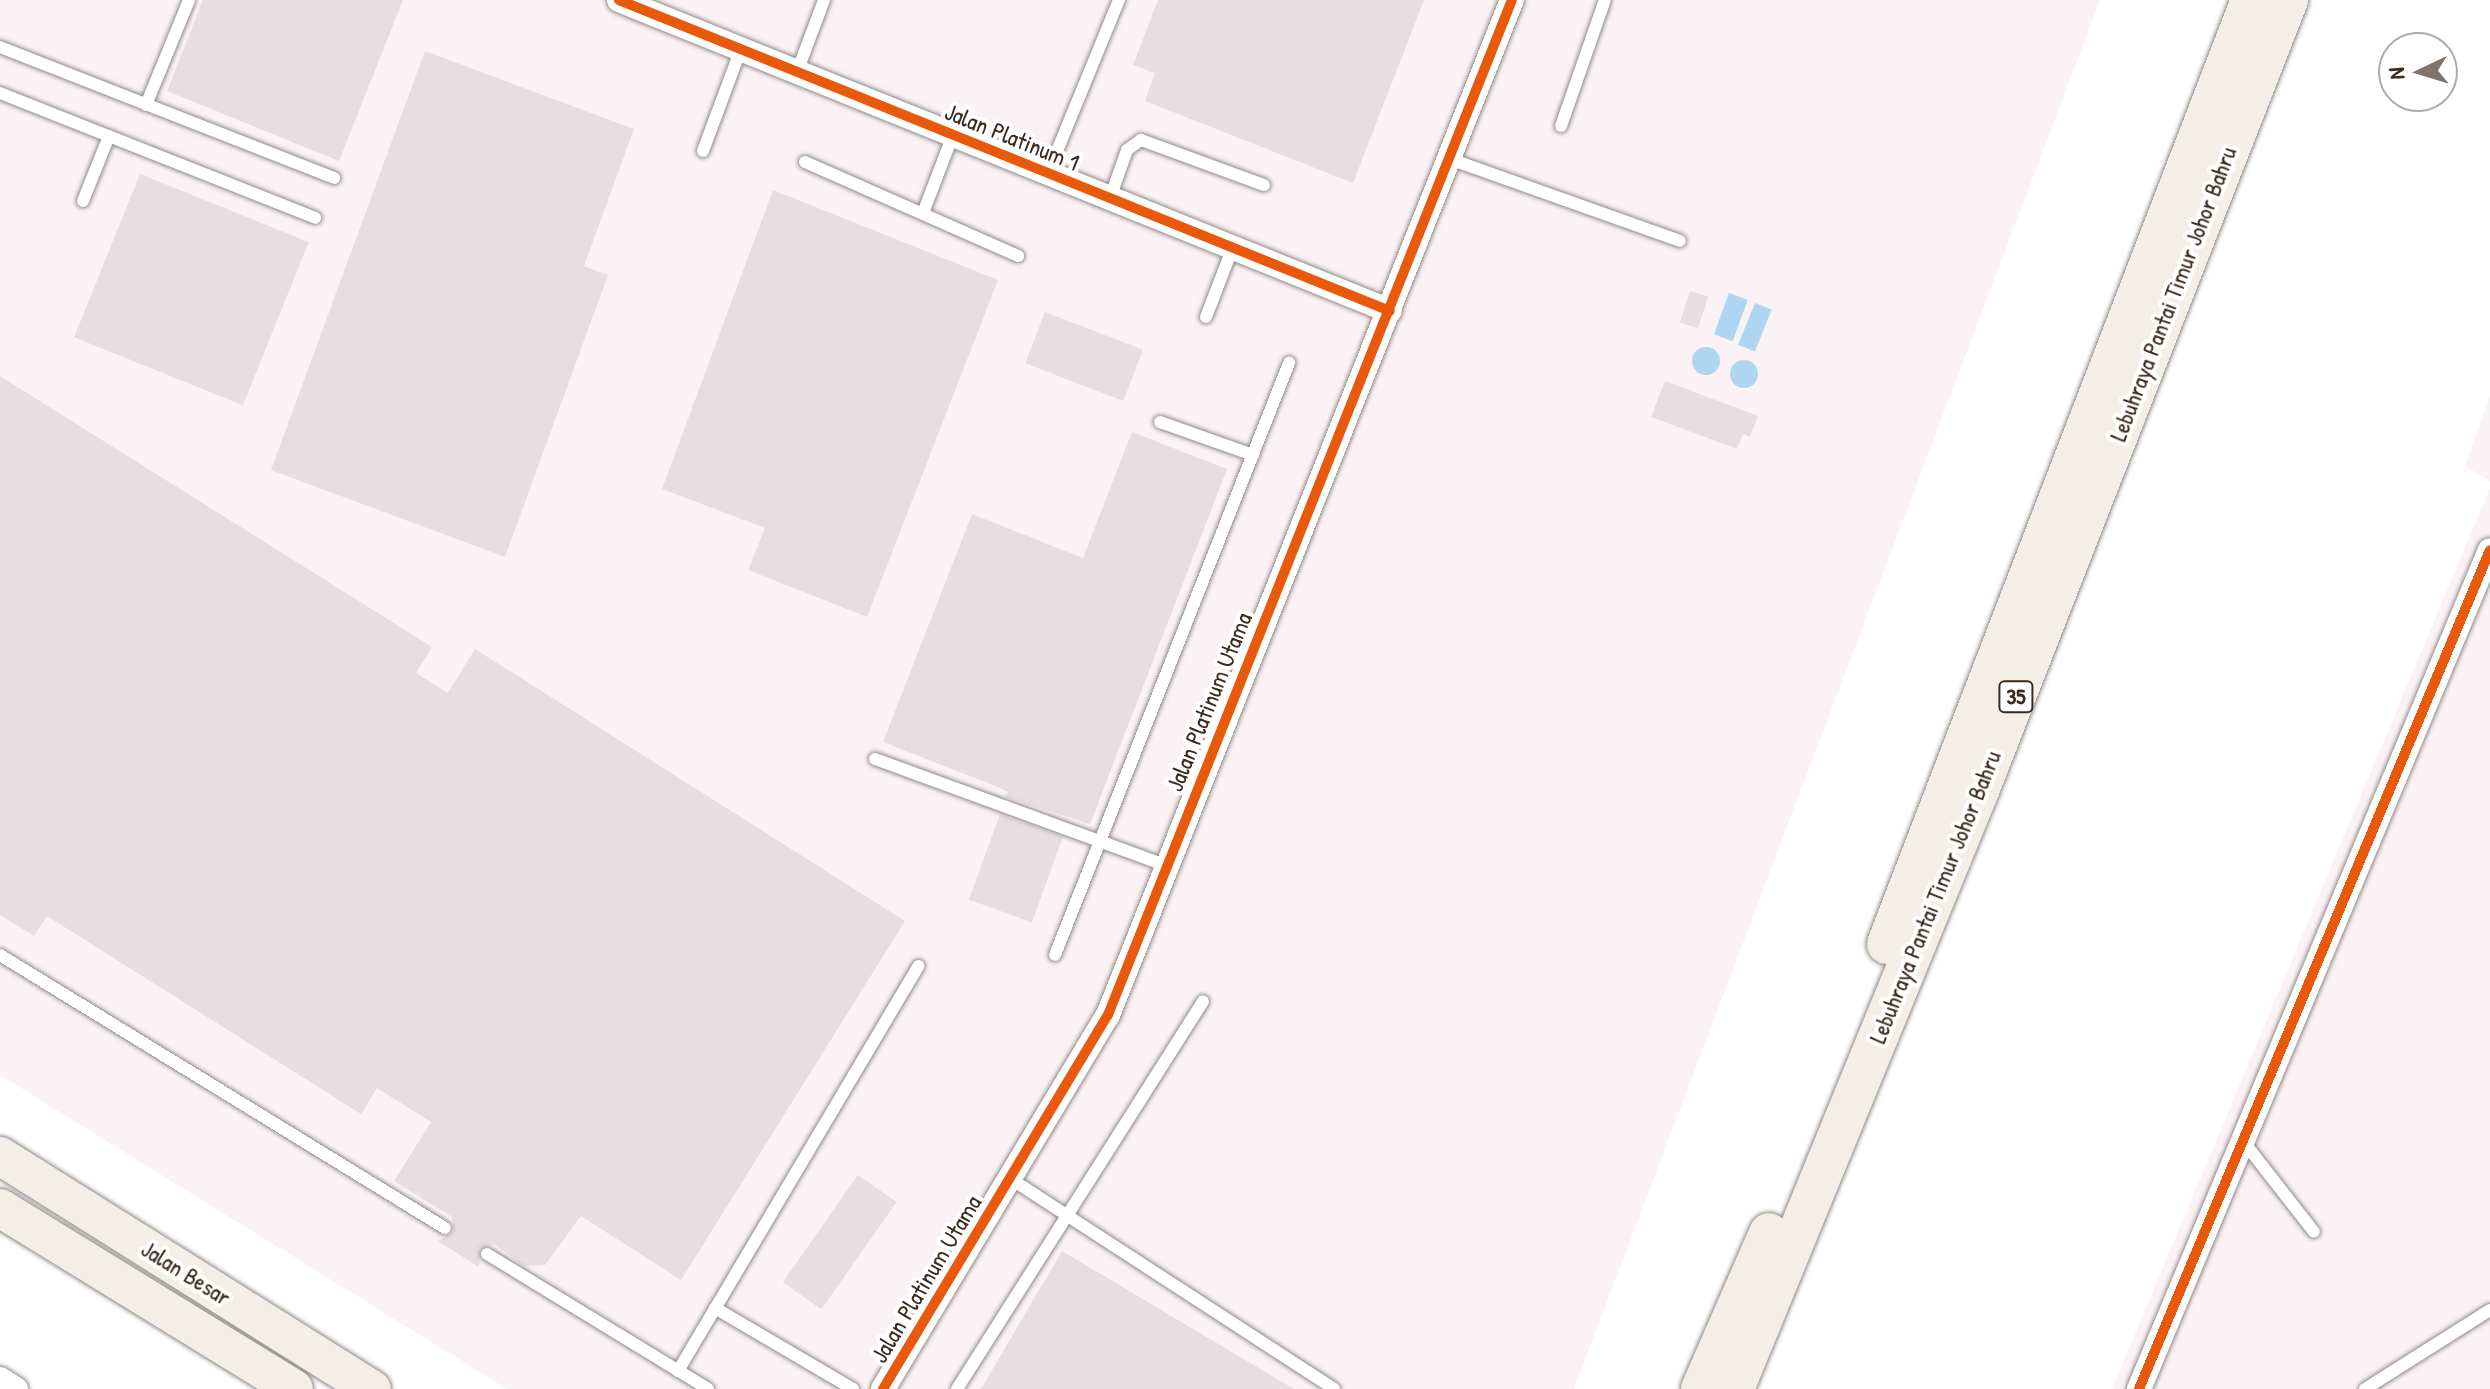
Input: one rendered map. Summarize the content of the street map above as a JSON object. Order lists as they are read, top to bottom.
{
  "streets": {
    "highway": ["Lebuhraya Pantai Timur Johor Bahru", "35"],
    "main road": ["Jalan Besar"],
    "street": ["Jalan Platinum 1", "Jalan Platinum Utama"]
  },
  "crossings": [
    ["Jalan Platinum 1", "Jalan Platinum Utama"]
  ],
  "north": "left"
}
